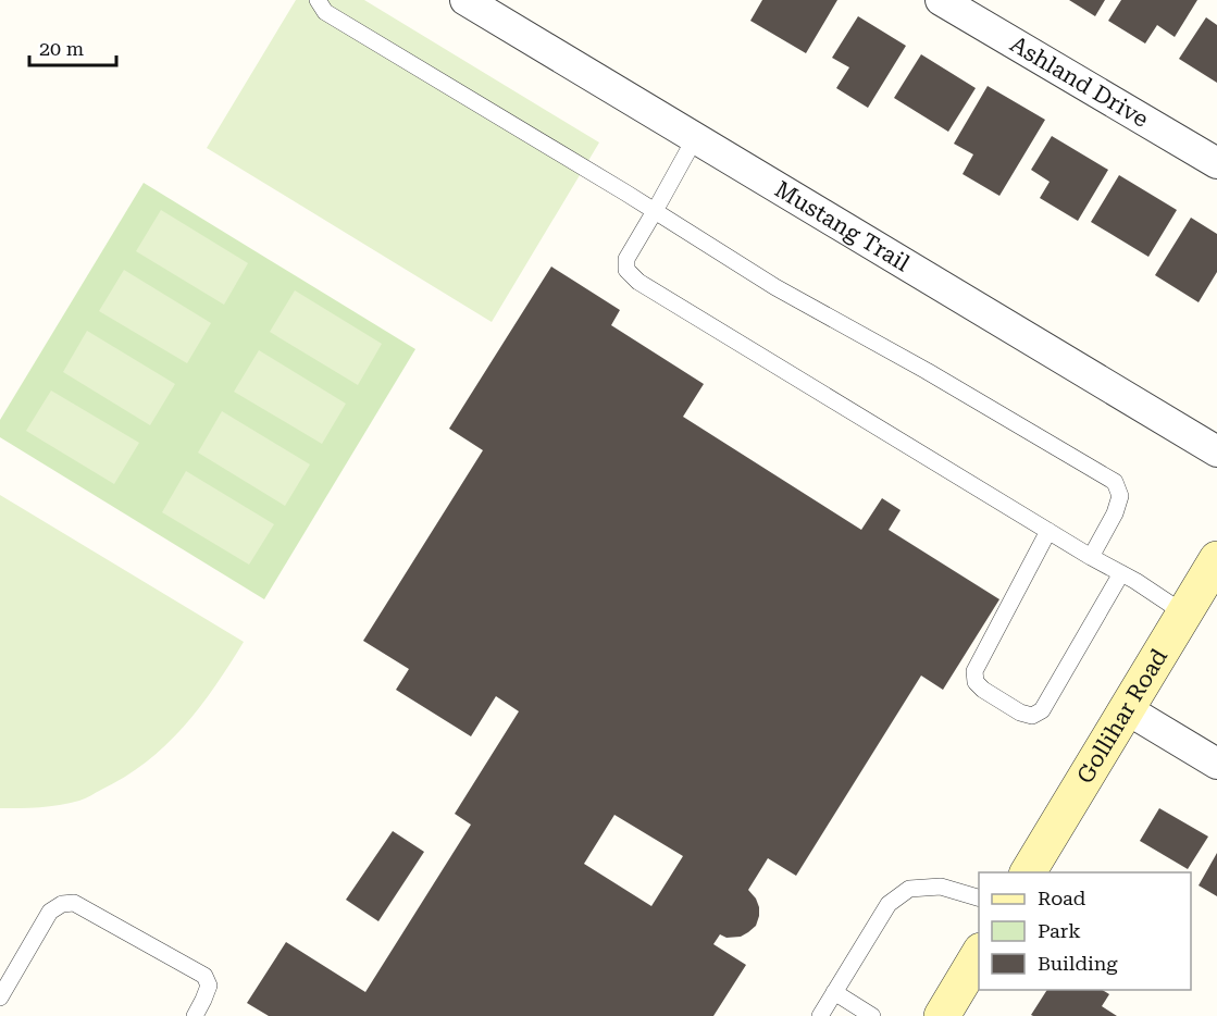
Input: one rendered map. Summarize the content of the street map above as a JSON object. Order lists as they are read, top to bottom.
{
  "streets": {
    "street": ["Ashland Drive", "Mustang Trail", "Gollihar Road"]
  },
  "legend": ["Road", "Park", "Building"],
  "scale_bar": "20 m"
}
